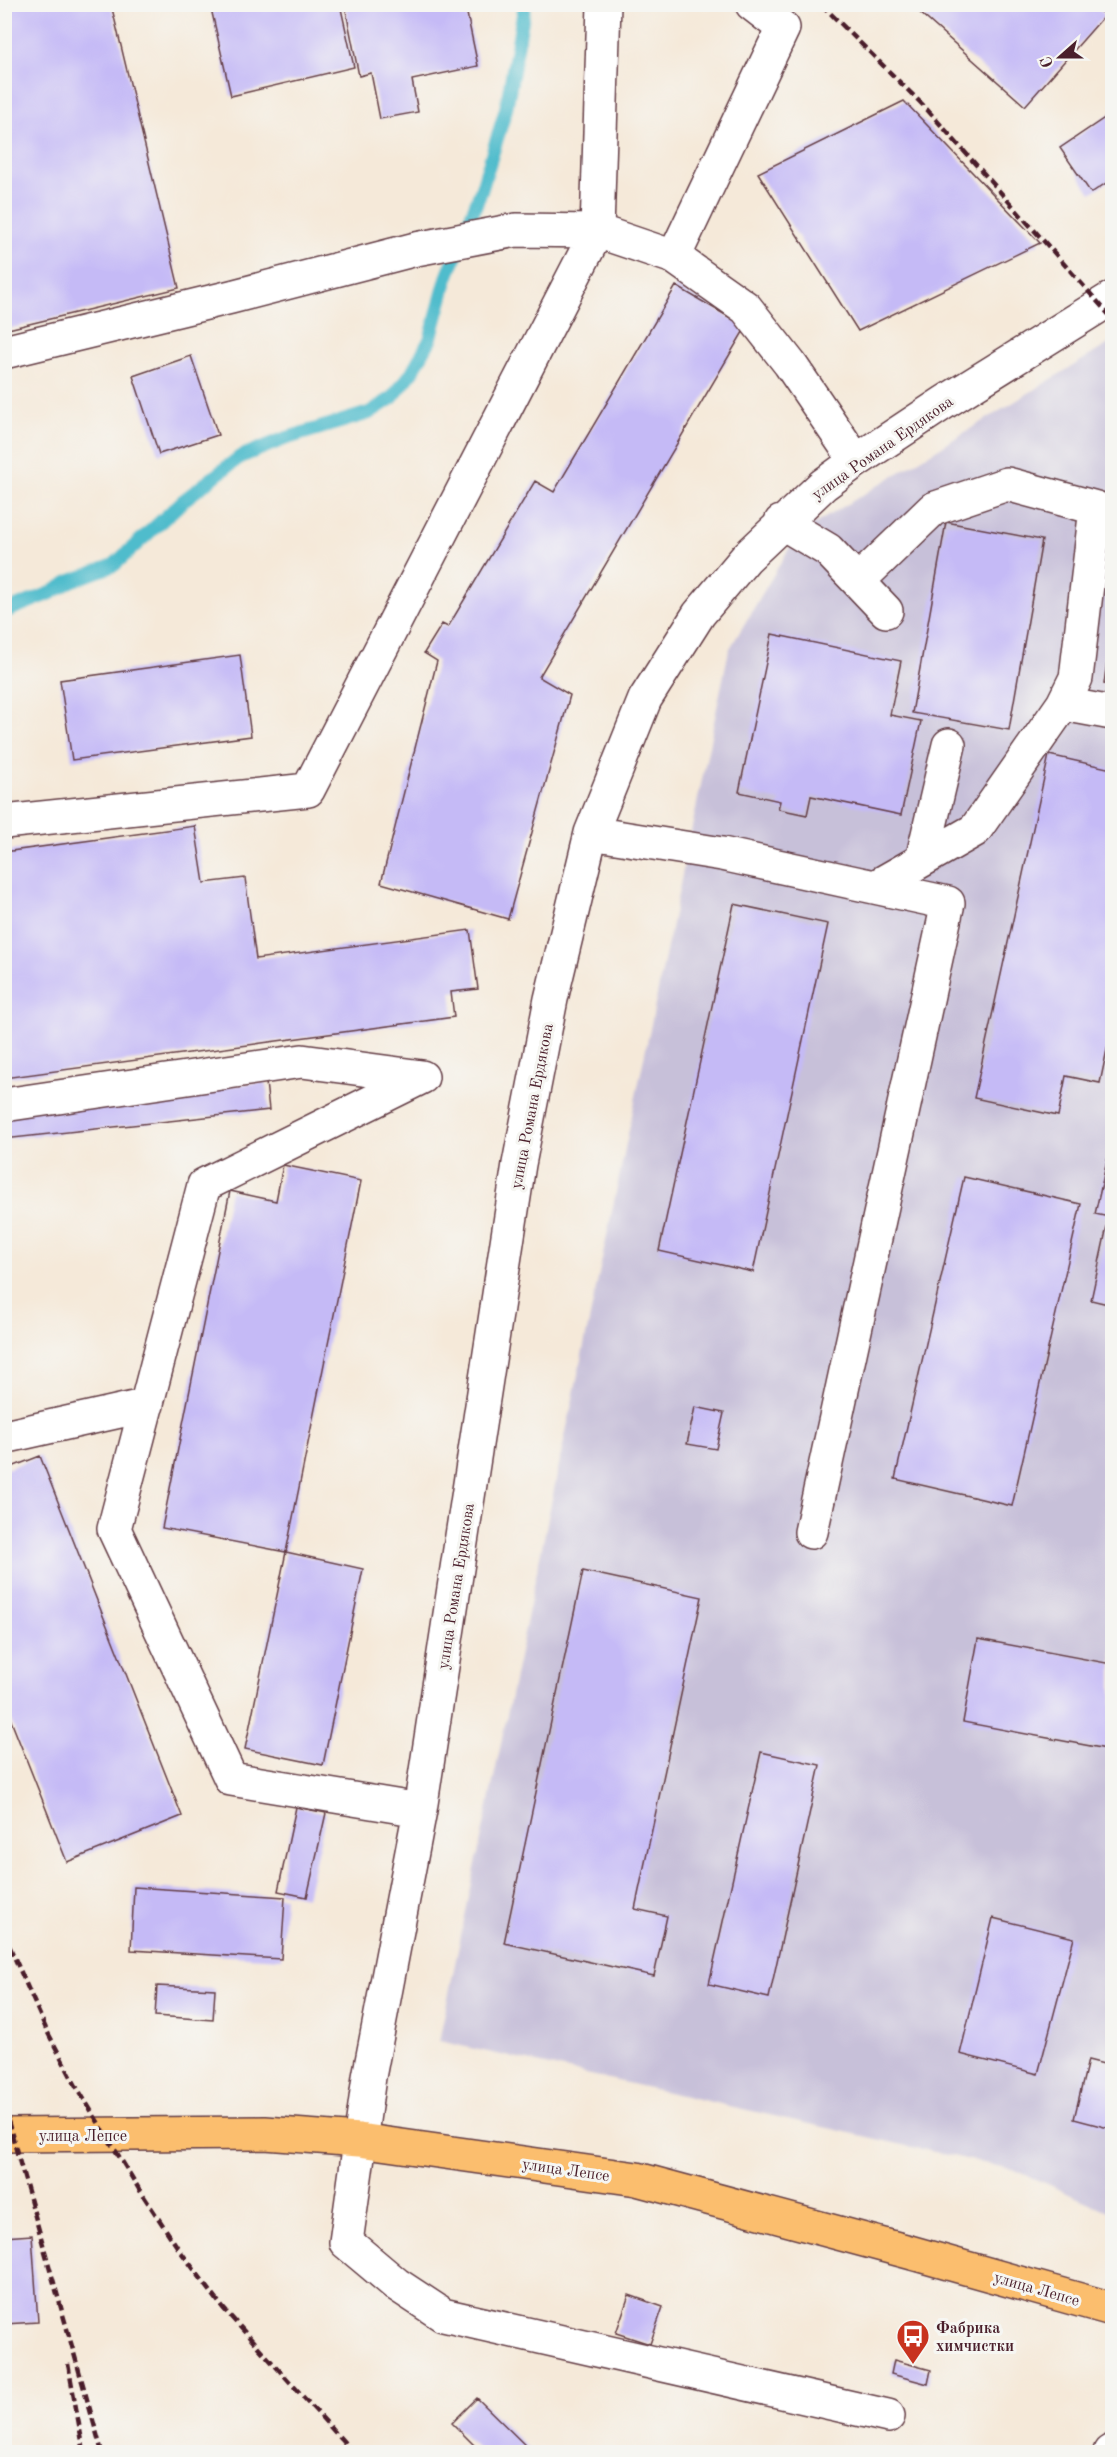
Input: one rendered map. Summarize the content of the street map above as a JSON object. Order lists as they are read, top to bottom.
{
  "streets": {
    "main road": ["улица Лепсе"],
    "street": ["улица Романа Ердякова"]
  },
  "crossings": [
    ["улица Романа Ердякова", "улица Лепсе"]
  ],
  "places": {
    "bus stop": ["Фабрика химчистки"]
  },
  "north": "left"
}
